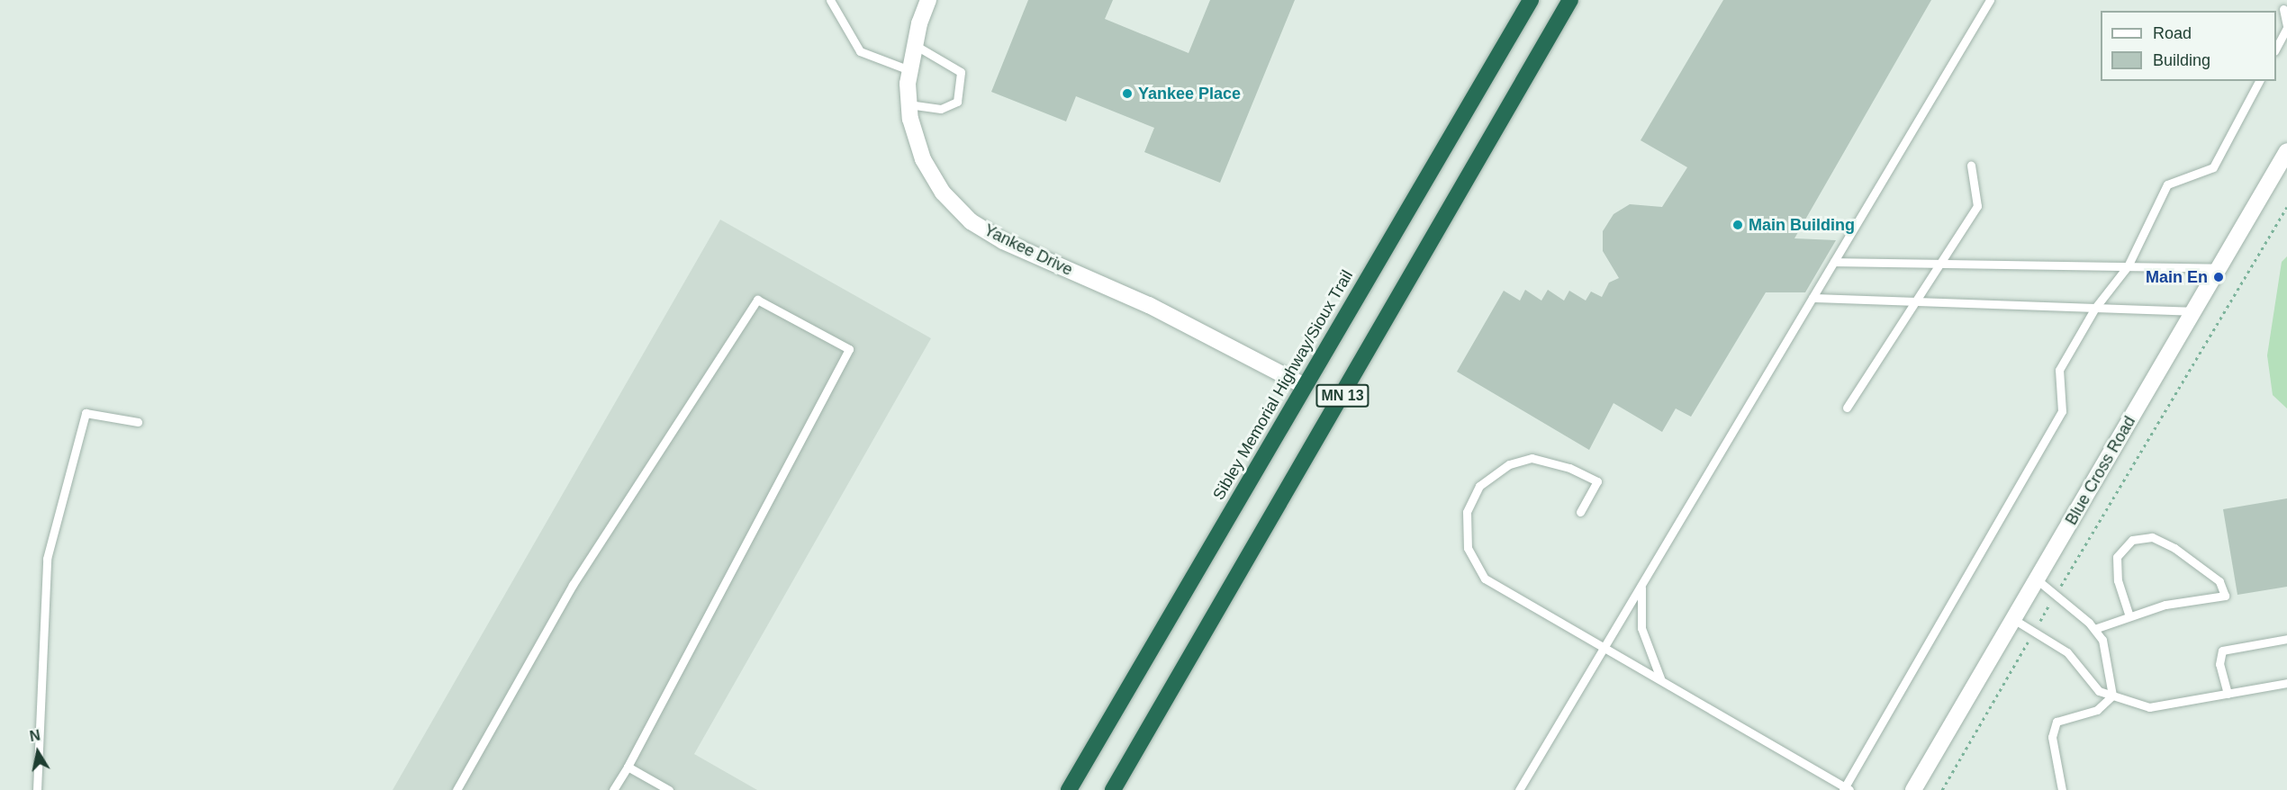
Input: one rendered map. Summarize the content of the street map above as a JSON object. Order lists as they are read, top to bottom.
{
  "streets": {
    "highway": ["Sibley Memorial Highway/Sioux Trail", "MN 13"],
    "street": ["Yankee Drive", "Blue Cross Road"]
  },
  "crossings": [
    ["Yankee Drive", "Sibley Memorial Highway/Sioux Trail"]
  ],
  "places": ["Yankee Place", "Main Building", "Main En"],
  "legend": ["Road", "Building"],
  "north": "top"
}
